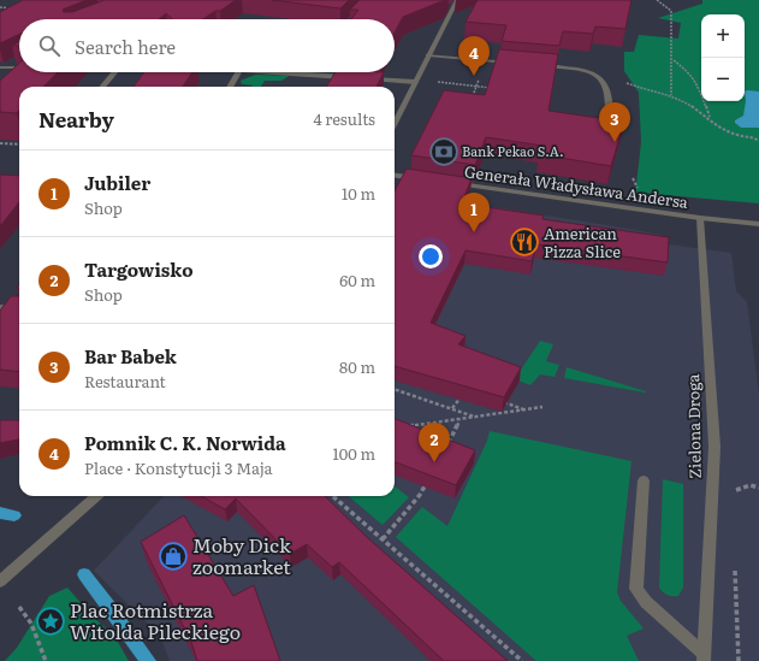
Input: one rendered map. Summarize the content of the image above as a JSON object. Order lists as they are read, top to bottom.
{
  "streets": {
    "street": ["Generała Władysława Andersa", "Zielona Droga"]
  },
  "crossings": [
    ["Generała Władysława Andersa", "Zielona Droga"]
  ],
  "places": {
    "bank": ["Bank Pekao S.A."],
    "restaurant": ["American Pizza Slice"],
    "shop": ["Moby Dick zoomarket"],
    "place": ["Plac Rotmistrza Witolda Pileckiego"]
  },
  "page": {
    "map_buttons": ["+", "−"],
    "search": "Search here",
    "pins": [
      "4",
      "3",
      "1",
      "2"
    ],
    "heading": ["Nearby", "4 results"],
    "list": [
      {
        "mark": "1",
        "name": "Jubiler",
        "note": "Shop",
        "value": "10 m"
      },
      {
        "mark": "2",
        "name": "Targowisko",
        "note": "Shop",
        "value": "60 m"
      },
      {
        "mark": "3",
        "name": "Bar Babek",
        "note": "Restaurant",
        "value": "80 m"
      },
      {
        "mark": "4",
        "name": "Pomnik C. K. Norwida",
        "note": "Place · Konstytucji 3 Maja",
        "value": "100 m"
      }
    ]
  }
}
